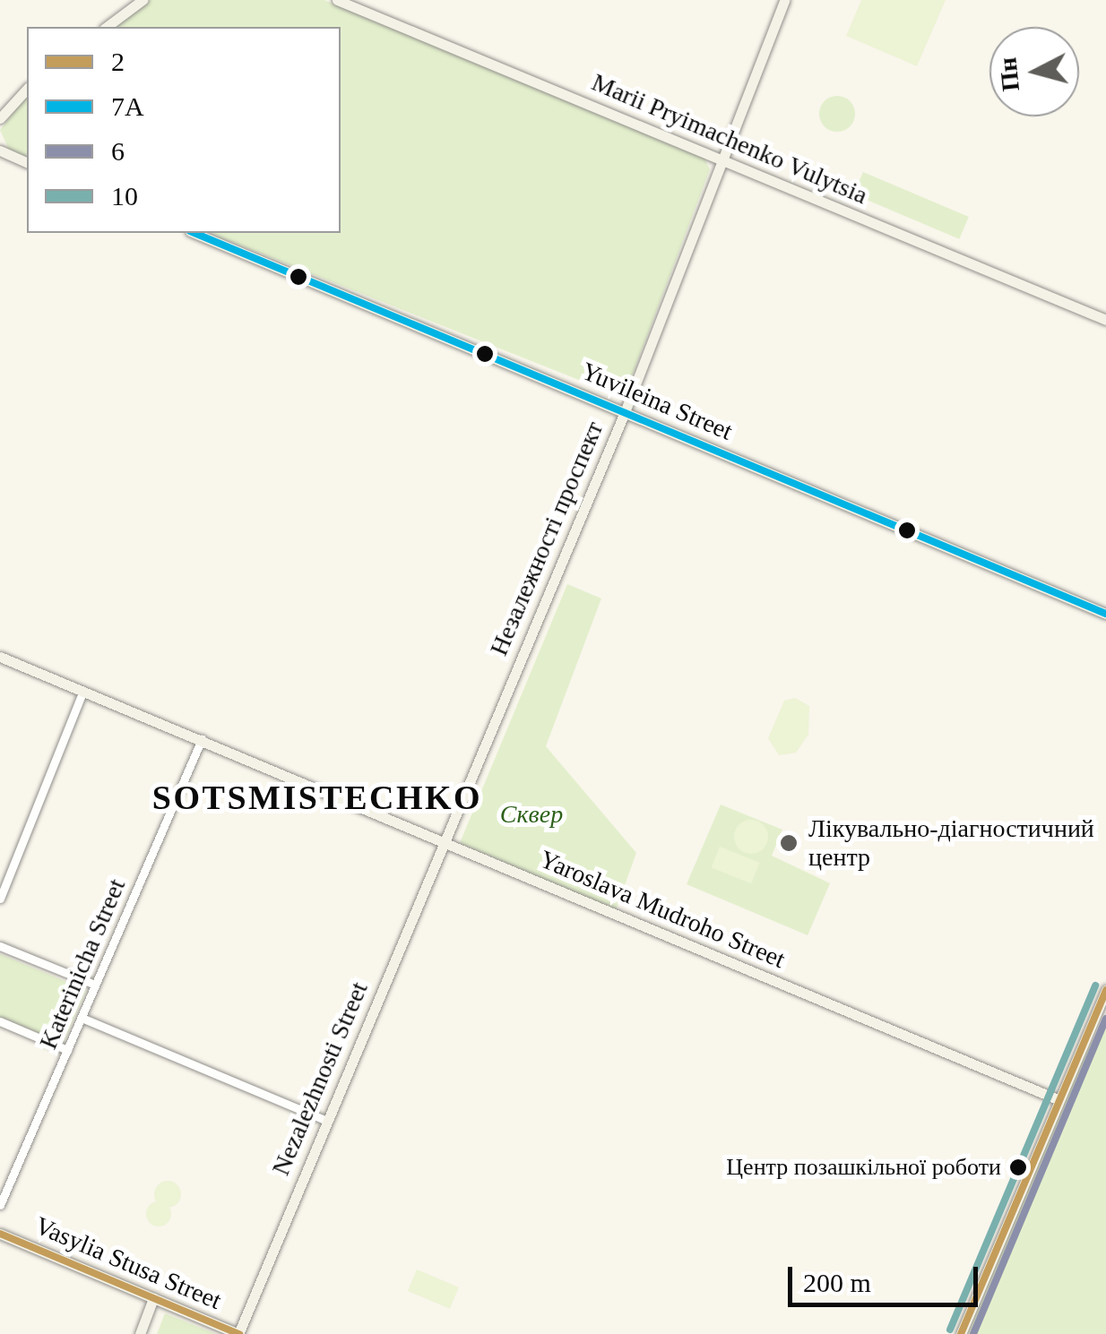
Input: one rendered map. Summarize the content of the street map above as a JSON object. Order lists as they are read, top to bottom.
{
  "streets": {
    "street": [
      "Marii Pryimachenko Vulytsia",
      "Yuvileina Street",
      "Незалежності проспект",
      "Yaroslava Mudroho Street",
      "Katerinicha Street",
      "Nezalezhnosti Street",
      "Vasylia Stusa Street"
    ]
  },
  "crossings": [
    ["Marii Pryimachenko Vulytsia", "Незалежності проспект"],
    ["Yuvileina Street", "Незалежності проспект"],
    ["Незалежності проспект", "Yaroslava Mudroho Street"],
    ["Незалежності проспект", "Nezalezhnosti Street"],
    ["Yaroslava Mudroho Street", "Katerinicha Street"],
    ["Yaroslava Mudroho Street", "Nezalezhnosti Street"],
    ["Nezalezhnosti Street", "Vasylia Stusa Street"]
  ],
  "districts": ["SOTSMISTECHKO"],
  "parks": ["Сквер"],
  "places": ["Лікувально-діагностичний центр", "Центр позашкільної роботи"],
  "lines": [
    "transit line 7А",
    "transit line 10",
    "transit line 2",
    "transit line 6"
  ],
  "legend": [
    "2",
    "7А",
    "6",
    "10"
  ],
  "scale_bar": "200 m",
  "north": "left"
}
